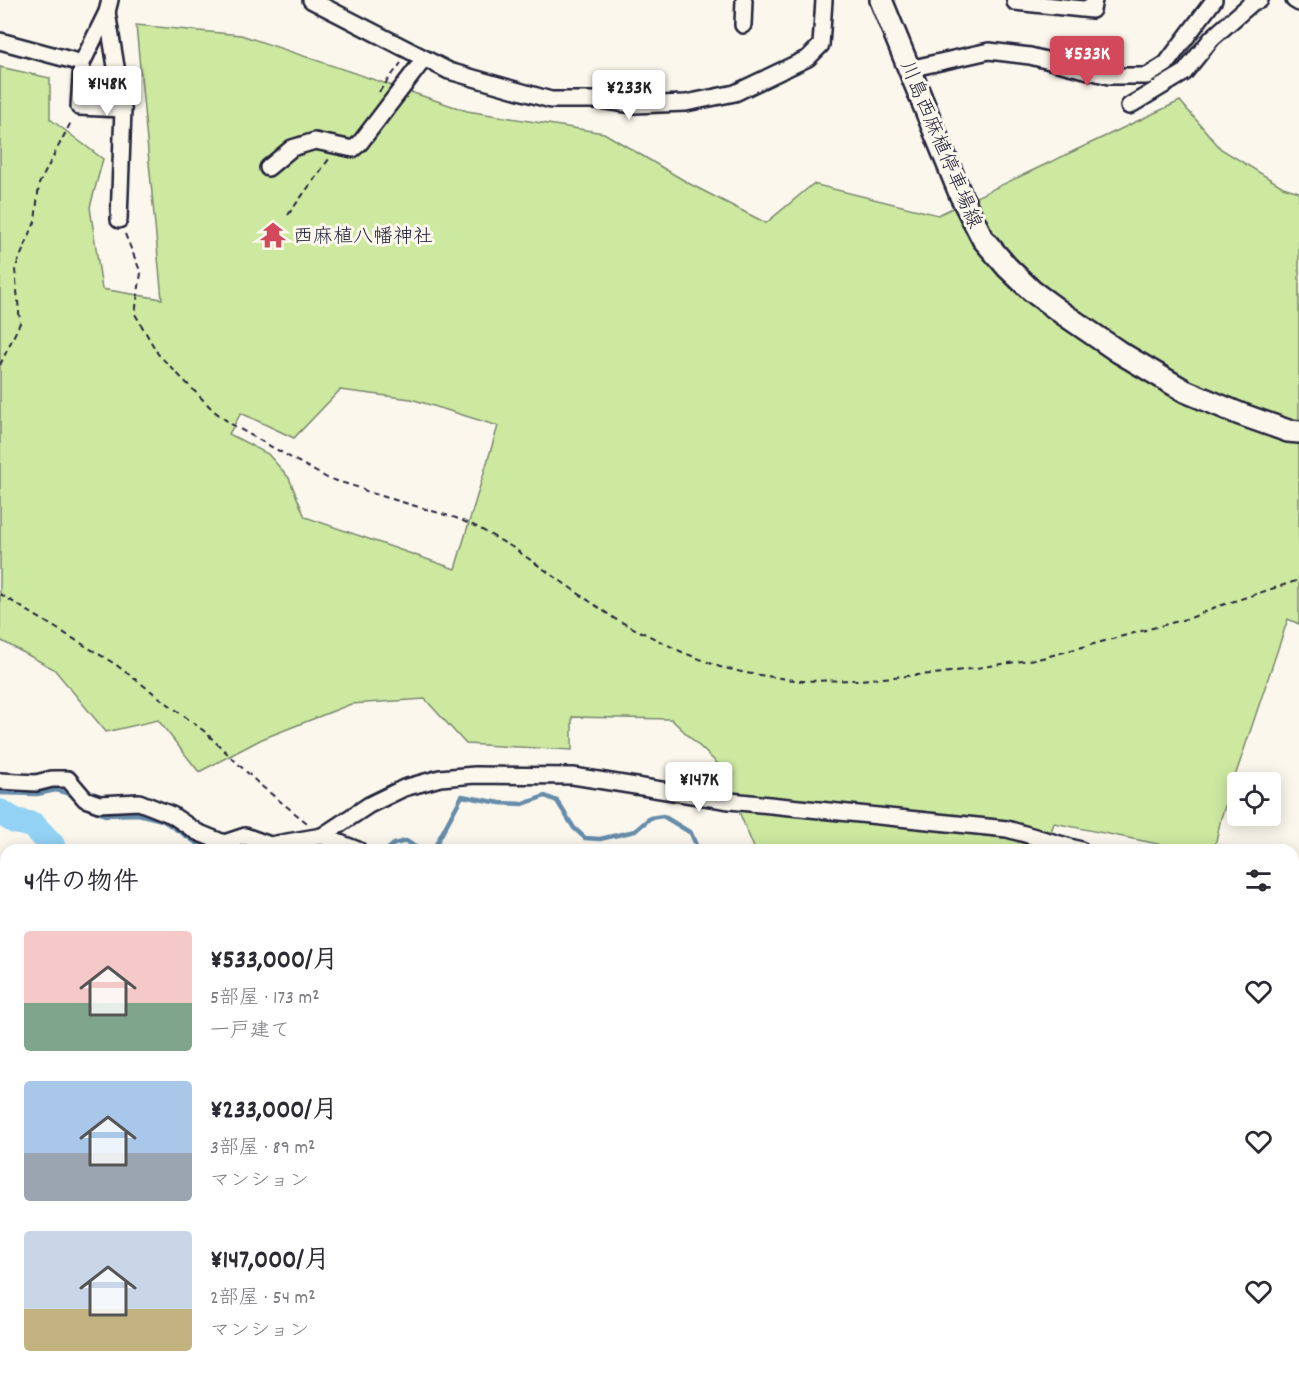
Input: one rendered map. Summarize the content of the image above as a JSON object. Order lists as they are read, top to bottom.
{
  "streets": {
    "main road": ["川島西麻植停車場線"]
  },
  "places": {
    "temple": ["西麻植八幡神社"]
  },
  "page": {
    "price": [
      "¥533K",
      "¥148K",
      "¥233K",
      "¥147K"
    ],
    "heading": "4件の物件",
    "list": [
      {
        "name": "¥533,000/月",
        "note": "5部屋 · 173 m² · 一戸建て"
      },
      {
        "name": "¥233,000/月",
        "note": "3部屋 · 89 m² · マンション"
      },
      {
        "name": "¥147,000/月",
        "note": "2部屋 · 54 m² · マンション"
      }
    ]
  }
}
